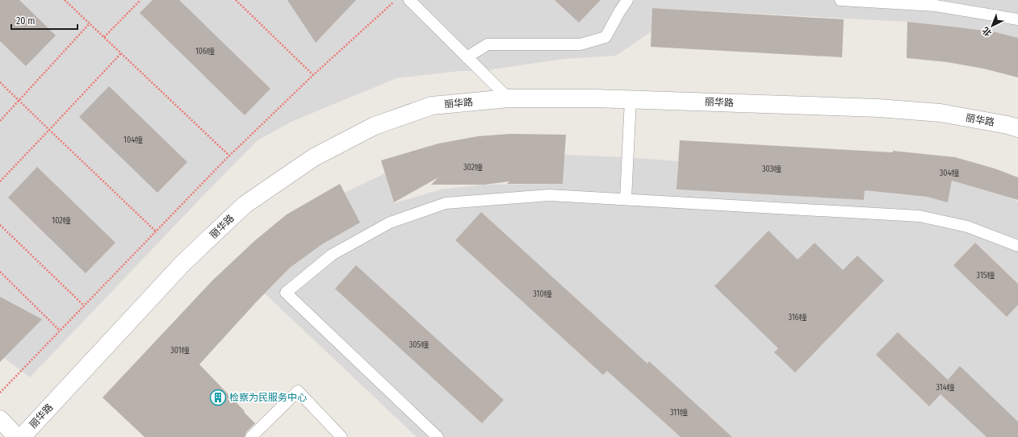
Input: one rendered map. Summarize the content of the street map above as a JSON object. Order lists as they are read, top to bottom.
{
  "streets": {
    "street": ["丽华路"]
  },
  "places": {
    "building": ["检察为民服务中心"]
  },
  "house_numbers": [
    "106幢",
    "104幢",
    "302幢",
    "303幢",
    "304幢",
    "102幢",
    "315幢",
    "310幢",
    "316幢",
    "305幢",
    "301幢",
    "314幢",
    "311幢"
  ],
  "scale_bar": "20 m",
  "north": "bottom left"
}
